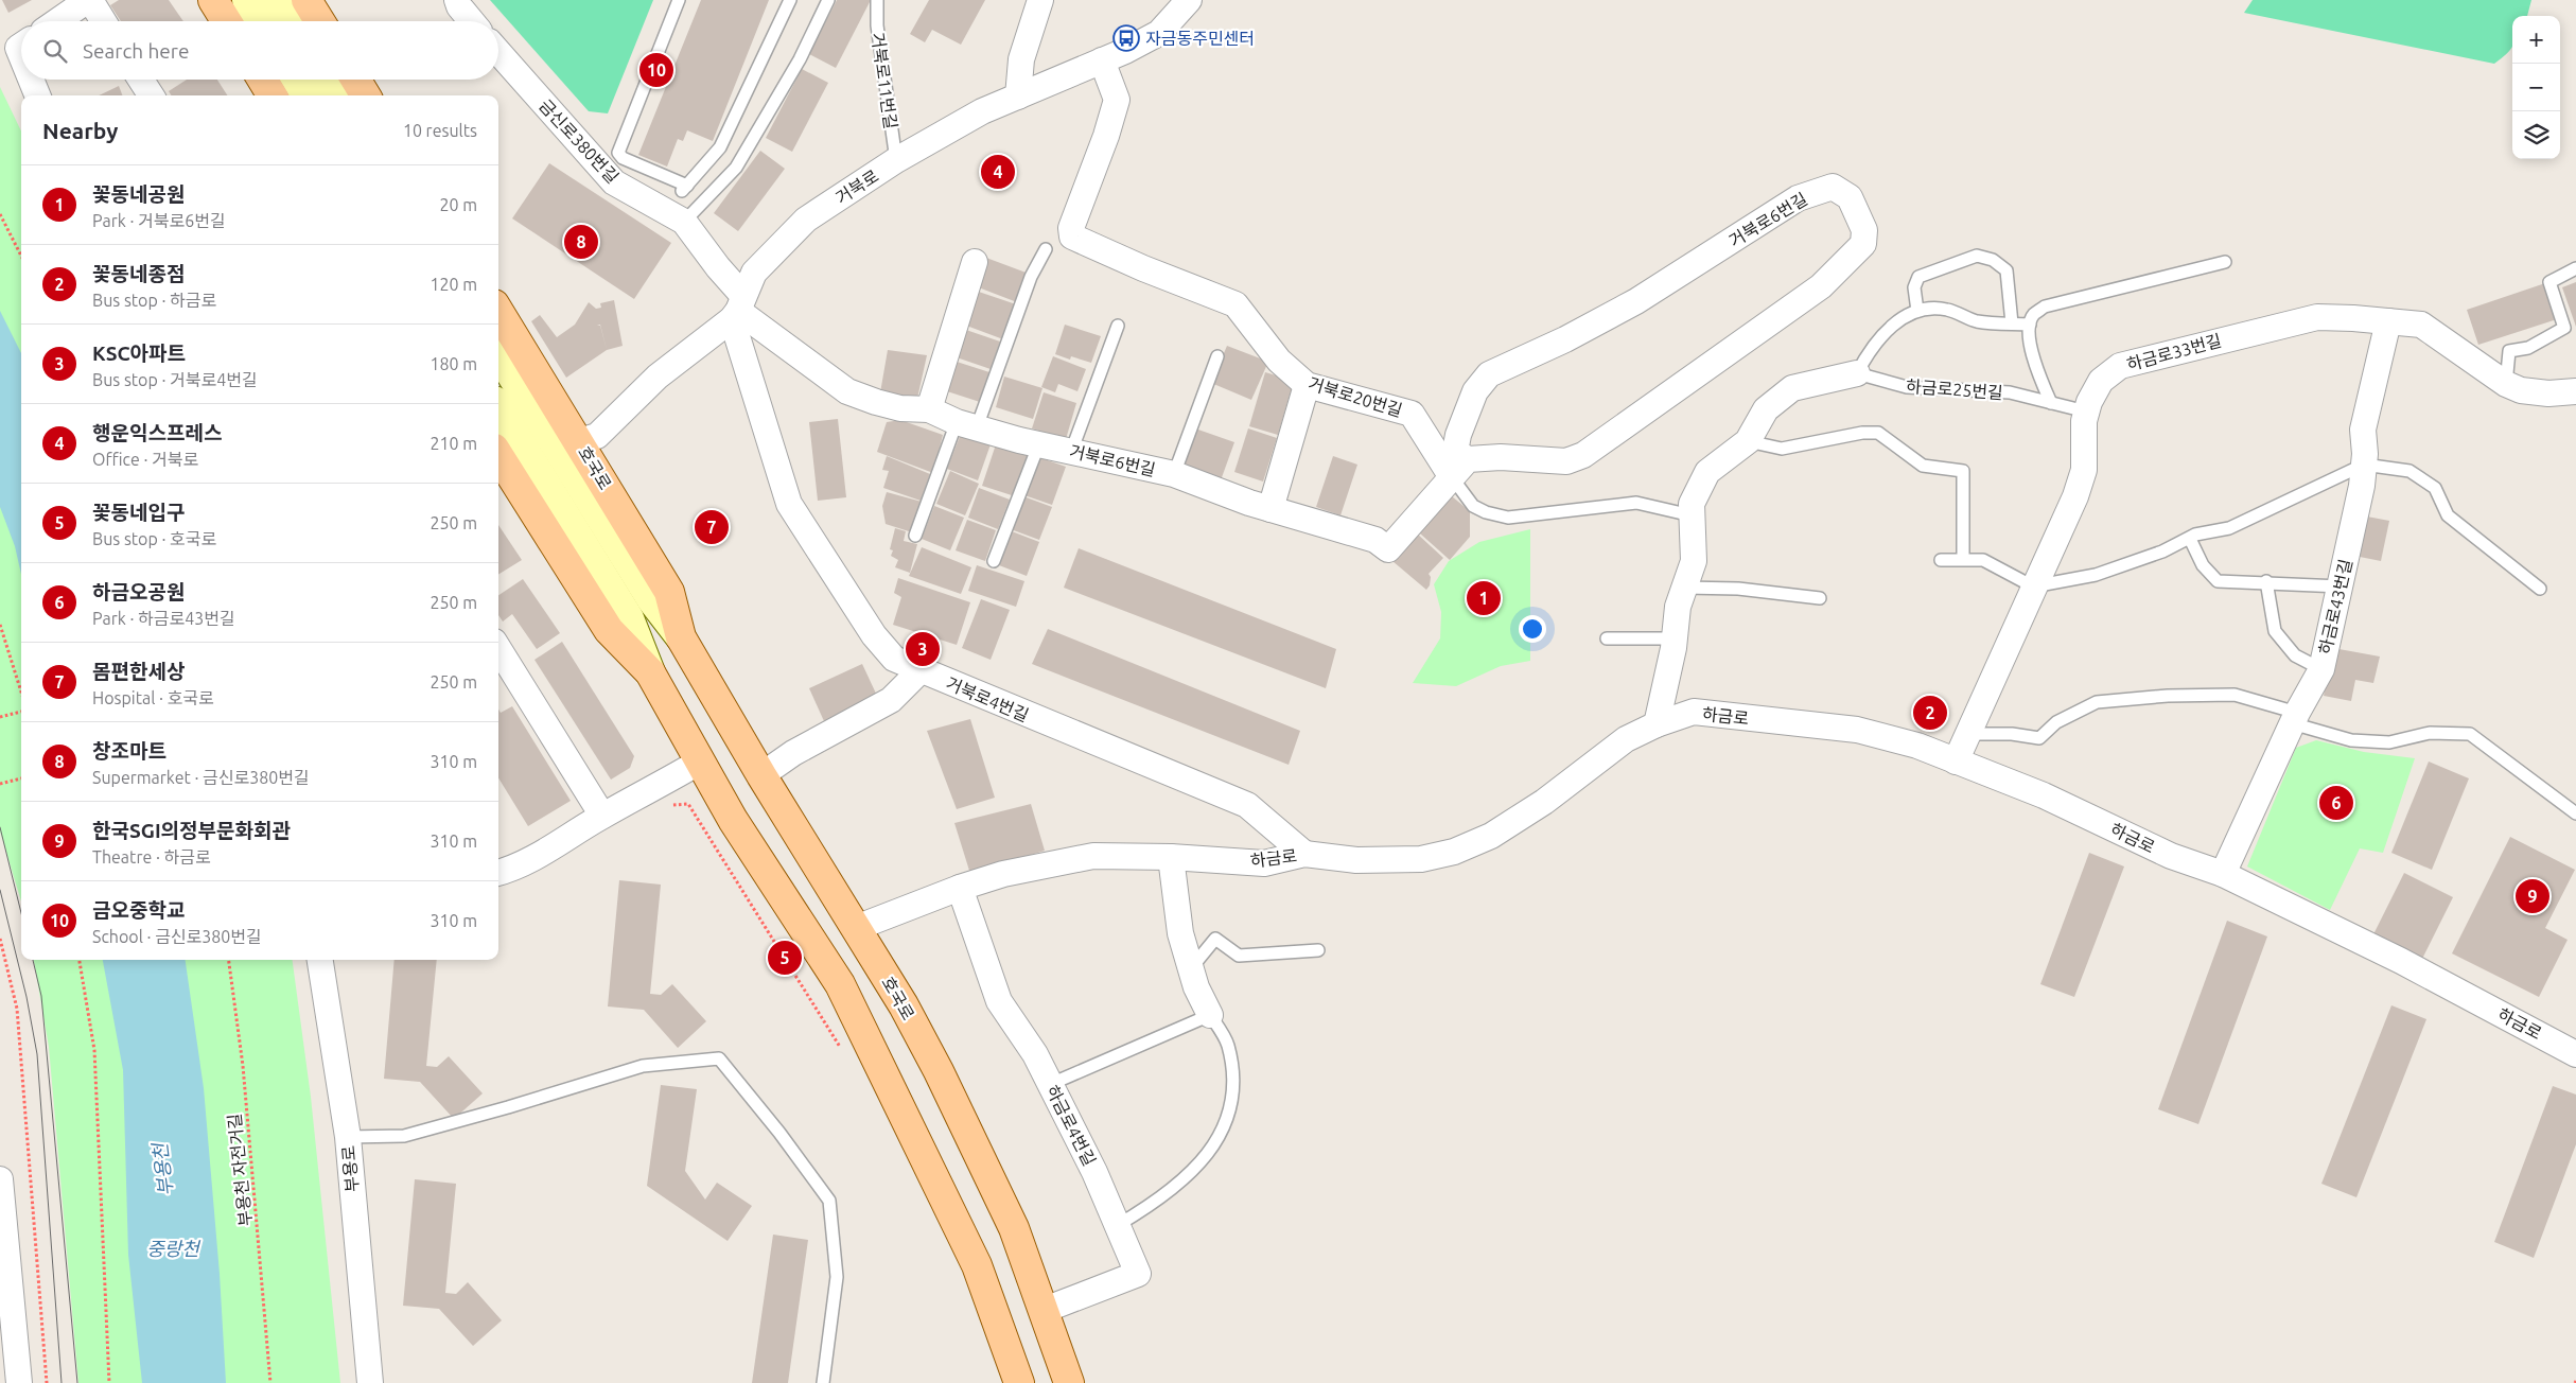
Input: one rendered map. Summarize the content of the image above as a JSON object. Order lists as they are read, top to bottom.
{
  "streets": {
    "main road": ["호국로"],
    "street": [
      "금신로380번길",
      "거북로",
      "거북로6번길",
      "하금로33번길",
      "하금로25번길",
      "거북로20번길",
      "하금로43번길",
      "거북로4번길",
      "하금로",
      "하금로4번길",
      "부용로"
    ],
    "lane": ["거북로11번길"],
    "path": ["부용천 자전거길"]
  },
  "crossings": [
    ["거북로11번길", "거북로"],
    ["금신로380번길", "거북로"],
    ["금신로380번길", "거북로6번길"],
    ["금신로380번길", "거북로4번길"],
    ["거북로", "거북로6번길"],
    ["거북로", "거북로20번길"],
    ["거북로", "호국로"],
    ["거북로", "거북로4번길"],
    ["거북로6번길", "거북로20번길"],
    ["거북로6번길", "거북로4번길"],
    ["하금로33번길", "하금로25번길"],
    ["하금로33번길", "하금로43번길"],
    ["하금로33번길", "하금로"],
    ["하금로25번길", "거북로20번길"],
    ["하금로25번길", "하금로"],
    ["호국로", "하금로"],
    ["호국로", "하금로4번길"],
    ["하금로43번길", "하금로"],
    ["거북로4번길", "하금로"],
    ["하금로", "하금로4번길"]
  ],
  "water": ["부용천", "중랑천"],
  "places": {
    "bus stop": ["자금동주민센터"]
  },
  "page": {
    "map_buttons": ["+", "−"],
    "search": "Search here",
    "pins": [
      "10",
      "4",
      "8",
      "7",
      "1",
      "3",
      "2",
      "6",
      "9",
      "5"
    ],
    "heading": ["Nearby", "10 results"],
    "list": [
      {
        "mark": "1",
        "name": "꽃동네공원",
        "note": "Park · 거북로6번길",
        "value": "20 m"
      },
      {
        "mark": "2",
        "name": "꽃동네종점",
        "note": "Bus stop · 하금로",
        "value": "120 m"
      },
      {
        "mark": "3",
        "name": "KSC아파트",
        "note": "Bus stop · 거북로4번길",
        "value": "180 m"
      },
      {
        "mark": "4",
        "name": "행운익스프레스",
        "note": "Office · 거북로",
        "value": "210 m"
      },
      {
        "mark": "5",
        "name": "꽃동네입구",
        "note": "Bus stop · 호국로",
        "value": "250 m"
      },
      {
        "mark": "6",
        "name": "하금오공원",
        "note": "Park · 하금로43번길",
        "value": "250 m"
      },
      {
        "mark": "7",
        "name": "몸편한세상",
        "note": "Hospital · 호국로",
        "value": "250 m"
      },
      {
        "mark": "8",
        "name": "창조마트",
        "note": "Supermarket · 금신로380번길",
        "value": "310 m"
      },
      {
        "mark": "9",
        "name": "한국SGI의정부문화회관",
        "note": "Theatre · 하금로",
        "value": "310 m"
      },
      {
        "mark": "10",
        "name": "금오중학교",
        "note": "School · 금신로380번길",
        "value": "310 m"
      }
    ]
  }
}
